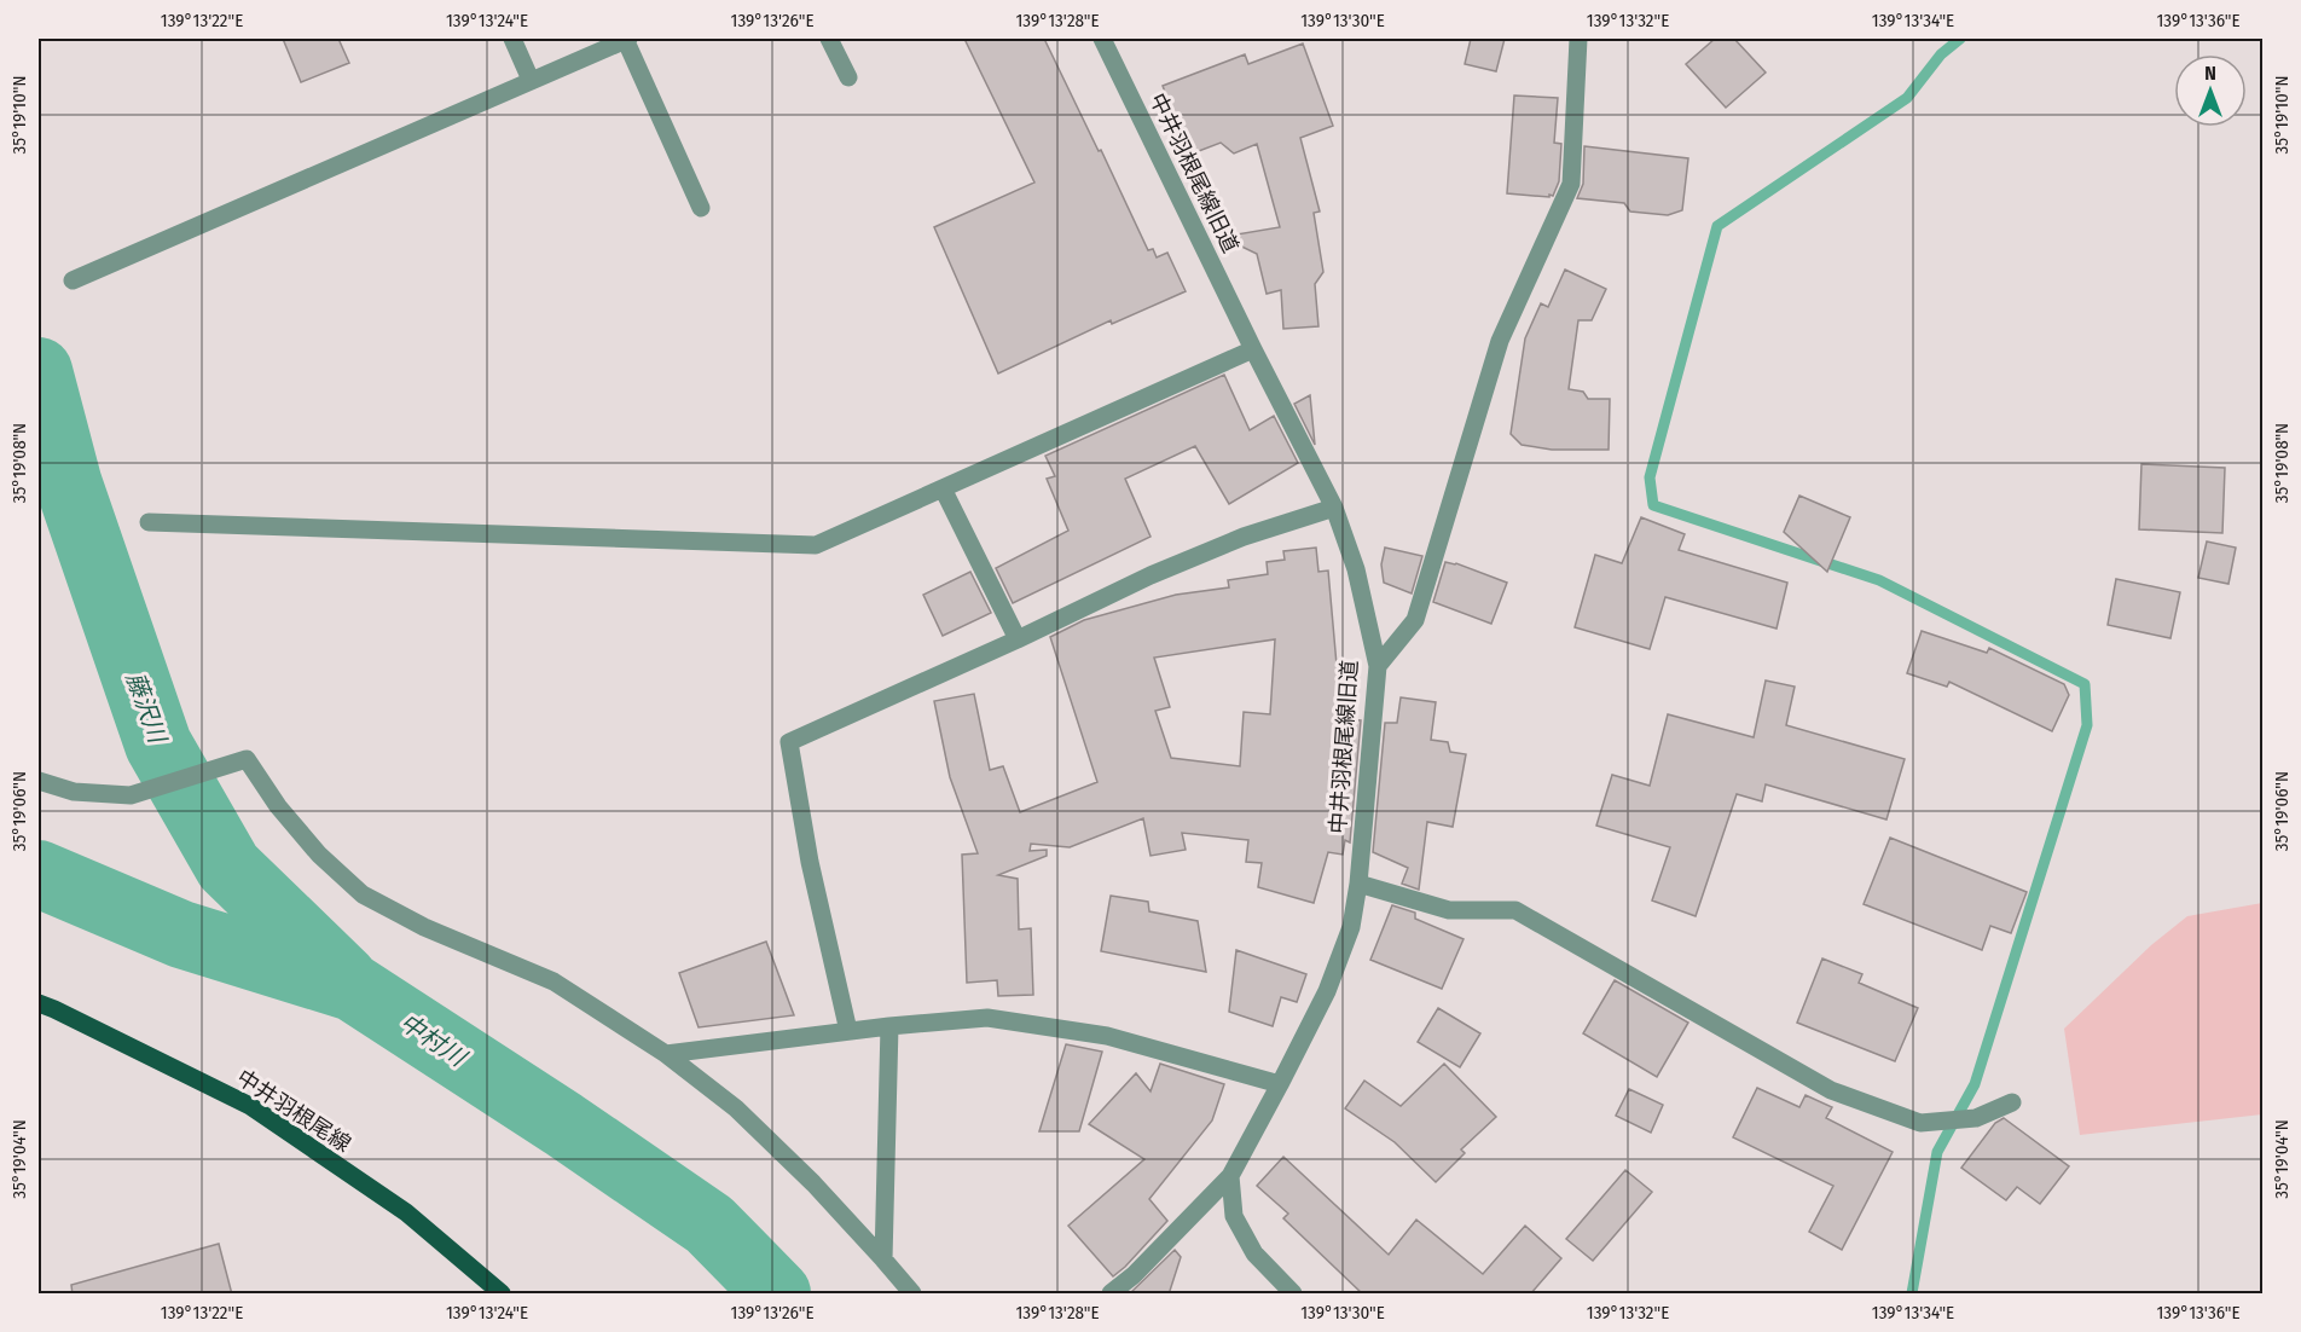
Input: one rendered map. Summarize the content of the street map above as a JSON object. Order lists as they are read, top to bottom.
{
  "streets": {
    "main road": ["中井羽根尾線"],
    "street": ["中井羽根尾線旧道"]
  },
  "water": ["藤沢川", "中村川"],
  "north": "top",
  "coordinates": [
    "139°13'22\"E",
    "139°13'24\"E",
    "139°13'26\"E",
    "139°13'28\"E",
    "139°13'30\"E",
    "139°13'32\"E",
    "139°13'34\"E",
    "139°13'36\"E",
    "35°19'10\"N",
    "35°19'08\"N",
    "35°19'06\"N",
    "35°19'04\"N"
  ]
}
